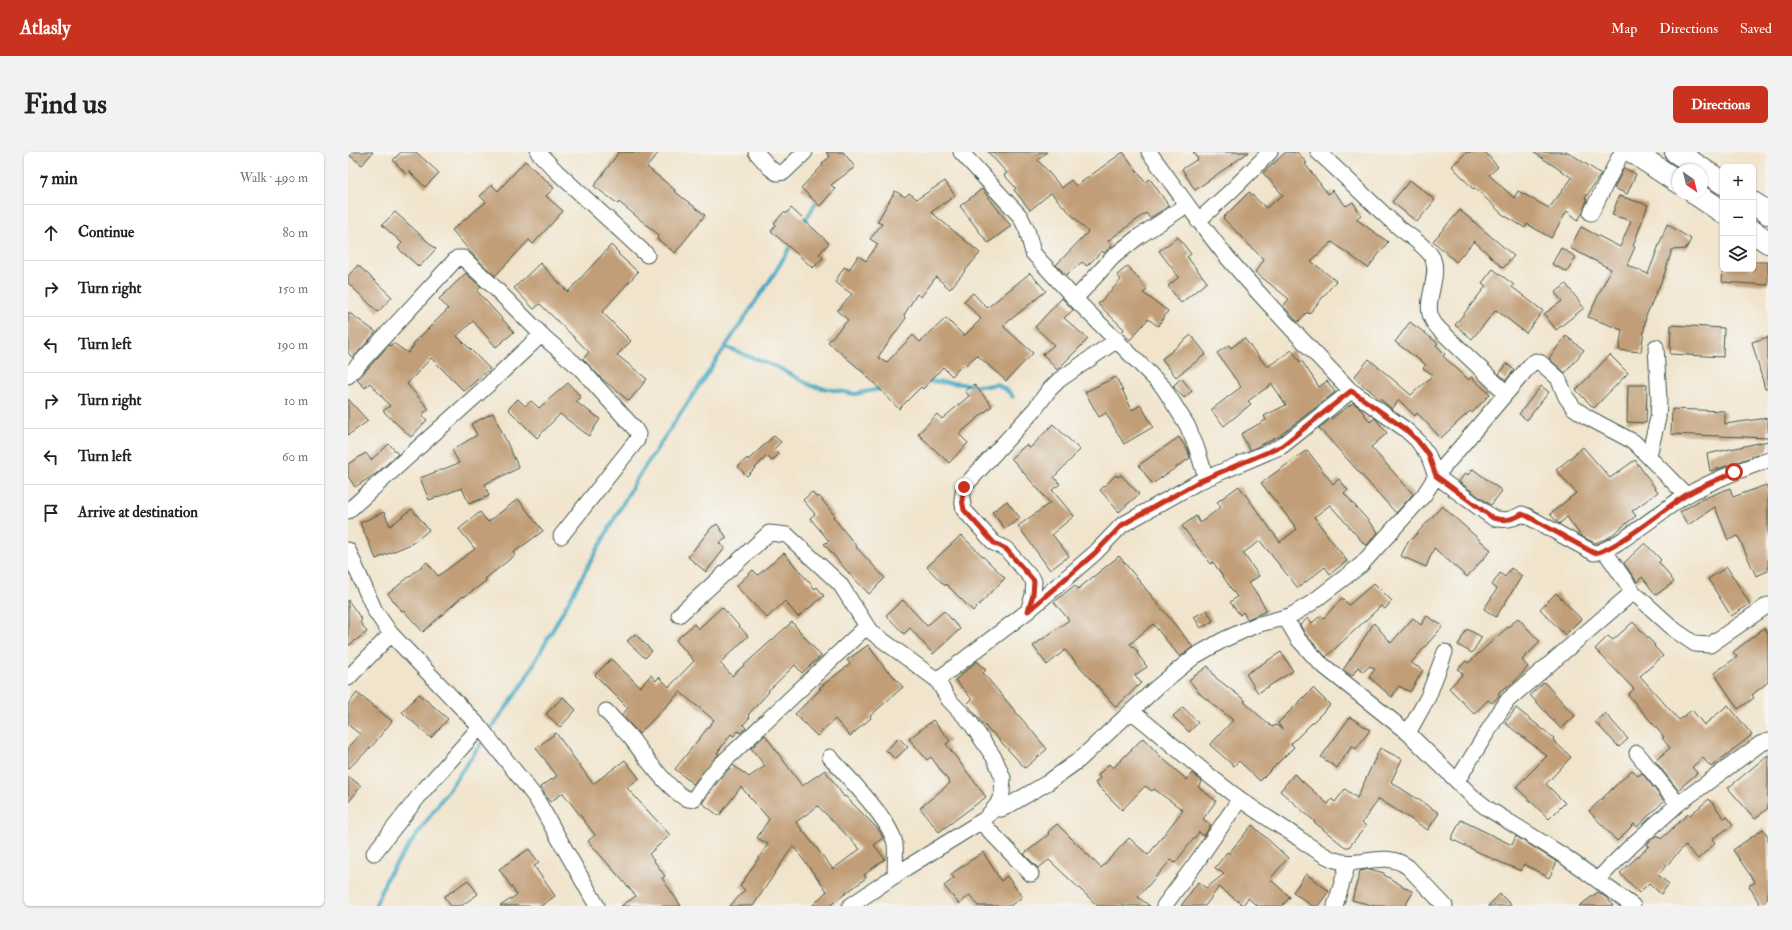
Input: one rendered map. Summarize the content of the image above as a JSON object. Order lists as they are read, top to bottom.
{
  "north": "bottom right",
  "page": {
    "header": "Atlasly",
    "nav": ["Map", "Directions", "Saved"],
    "buttons": "Directions",
    "title": "Find us",
    "heading": ["7 min", "Walk · 490 m"],
    "map_buttons": ["+", "−"],
    "list": [
      ["Continue", "80 m"],
      ["Turn right", "150 m"],
      ["Turn left", "190 m"],
      ["Turn right", "10 m"],
      ["Turn left", "60 m"],
      "Arrive at destination"
    ]
  }
}
